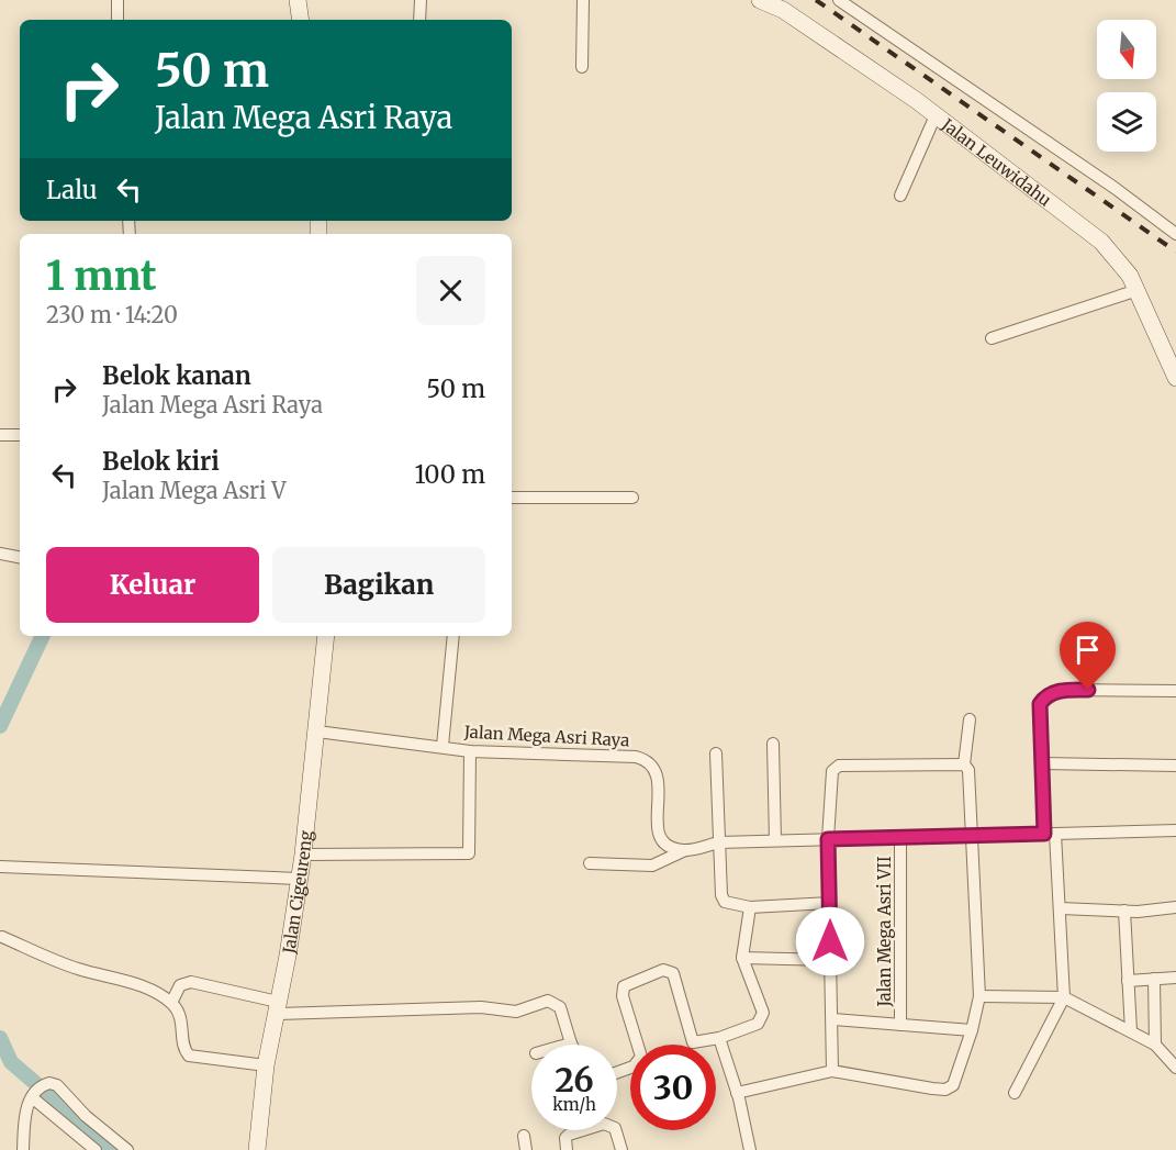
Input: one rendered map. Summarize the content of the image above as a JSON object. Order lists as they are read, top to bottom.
{
  "streets": {
    "street": [
      "Jalan Leuwidahu",
      "Jalan Mega Asri Raya",
      "Jalan Cigeureng",
      "Jalan Mega Asri VII"
    ]
  },
  "crossings": [
    ["Jalan Mega Asri Raya", "Jalan Cigeureng"]
  ],
  "north": "bottom",
  "page": {
    "turn": ["50 m", "Jalan Mega Asri Raya"],
    "then": "Lalu",
    "heading": ["1 mnt", "230 m · 14:20"],
    "list": [
      {
        "name": "Belok kanan",
        "note": "Jalan Mega Asri Raya",
        "value": "50 m"
      },
      {
        "name": "Belok kiri",
        "note": "Jalan Mega Asri V",
        "value": "100 m"
      }
    ],
    "buttons": ["Keluar", "Bagikan"],
    "speed": "26 km/h",
    "limit": "30"
  }
}
